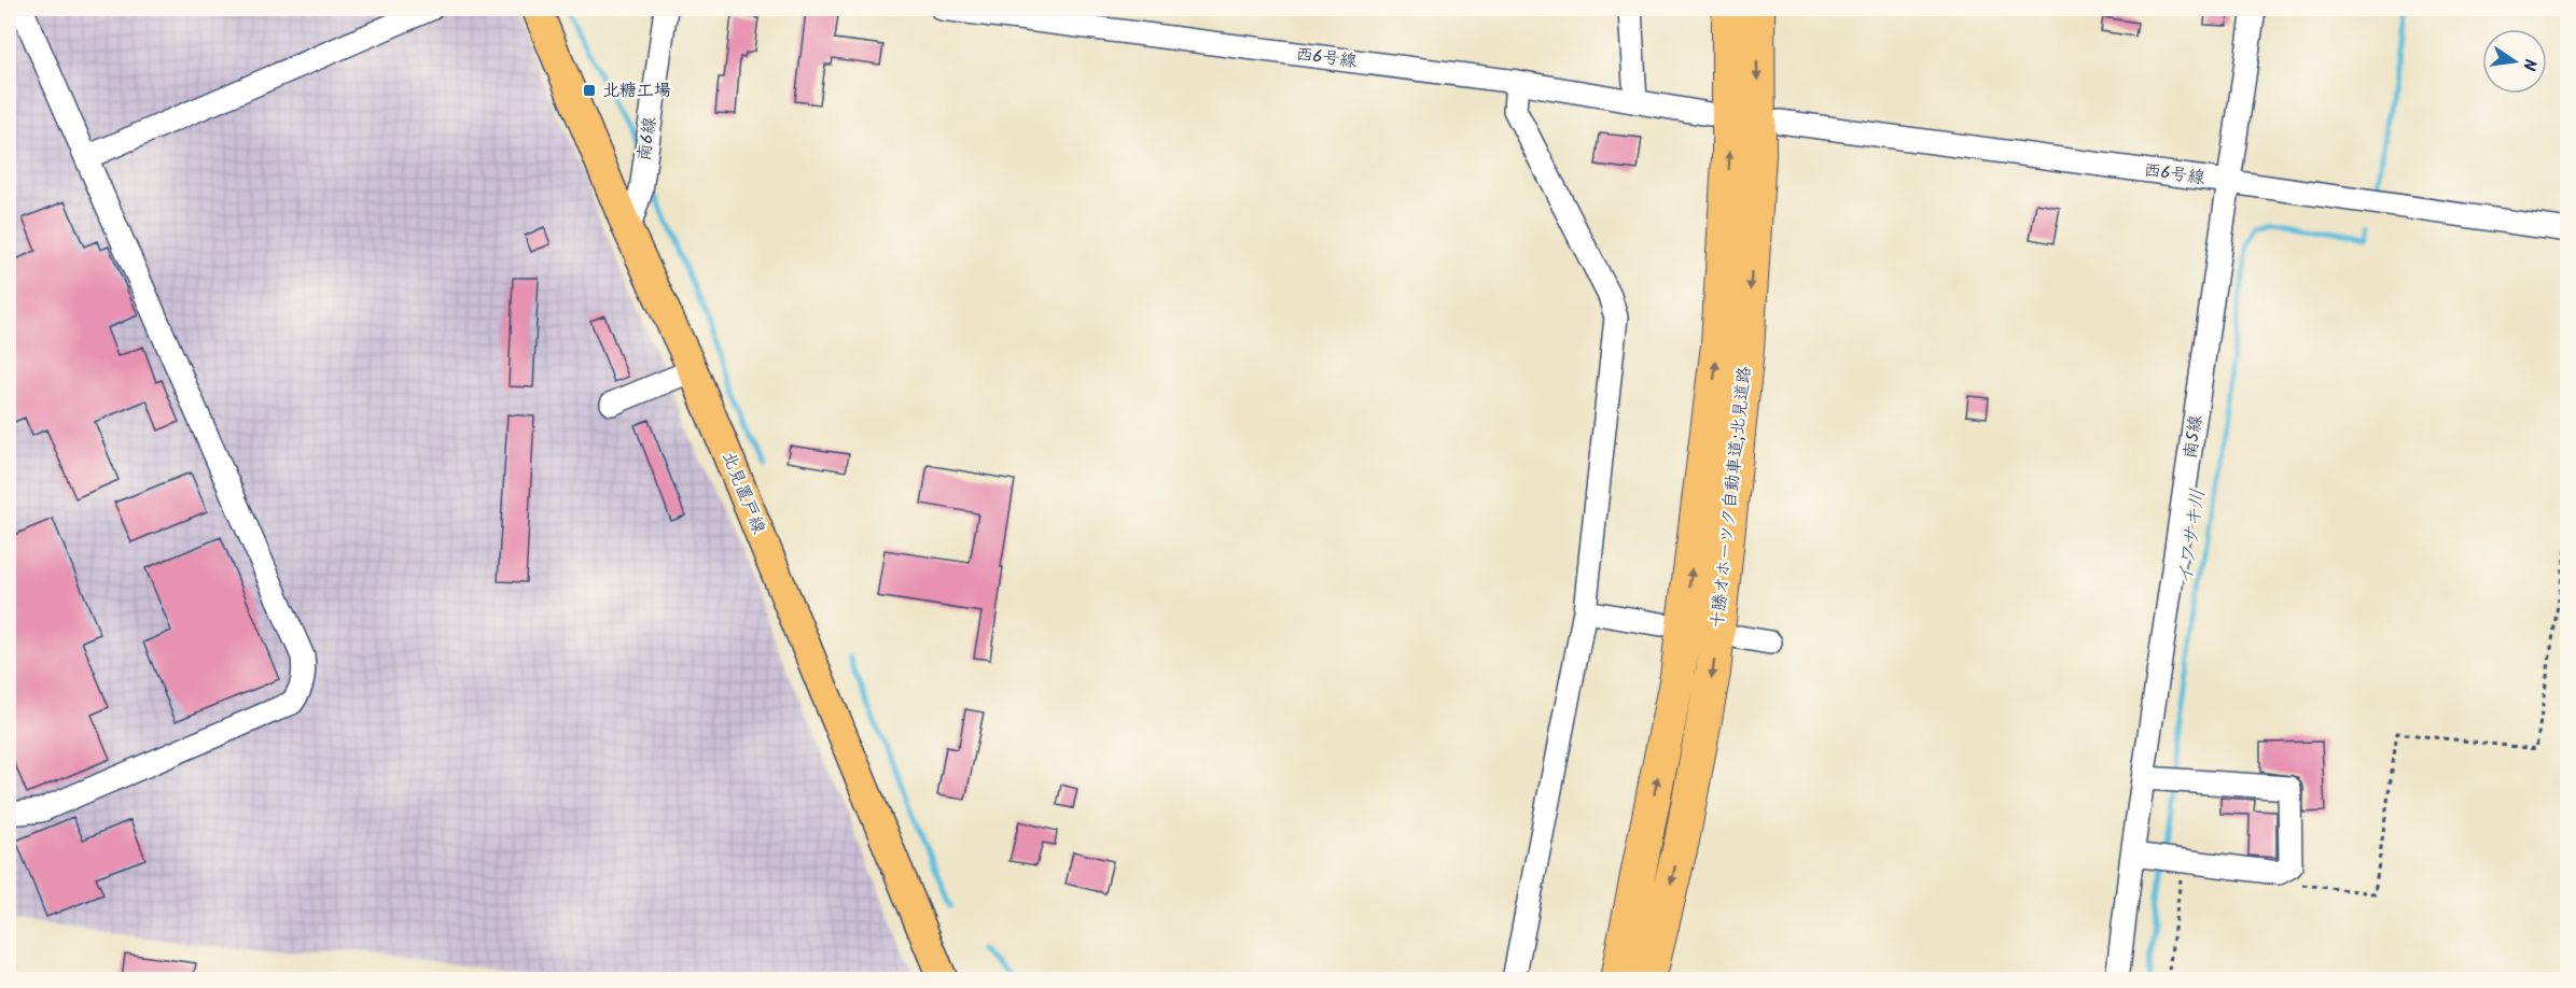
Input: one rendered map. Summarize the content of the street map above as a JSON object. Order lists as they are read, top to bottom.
{
  "streets": {
    "highway": ["十勝オホーツク自動車道;北見道路"],
    "main road": ["北見置戸線"],
    "street": ["西6号線", "南6線", "南5線"]
  },
  "crossings": [
    ["西6号線", "南5線"],
    ["南6線", "北見置戸線"]
  ],
  "water": ["イワサキ川"],
  "places": {
    "transit": ["北糖工場"]
  },
  "north": "right"
}
